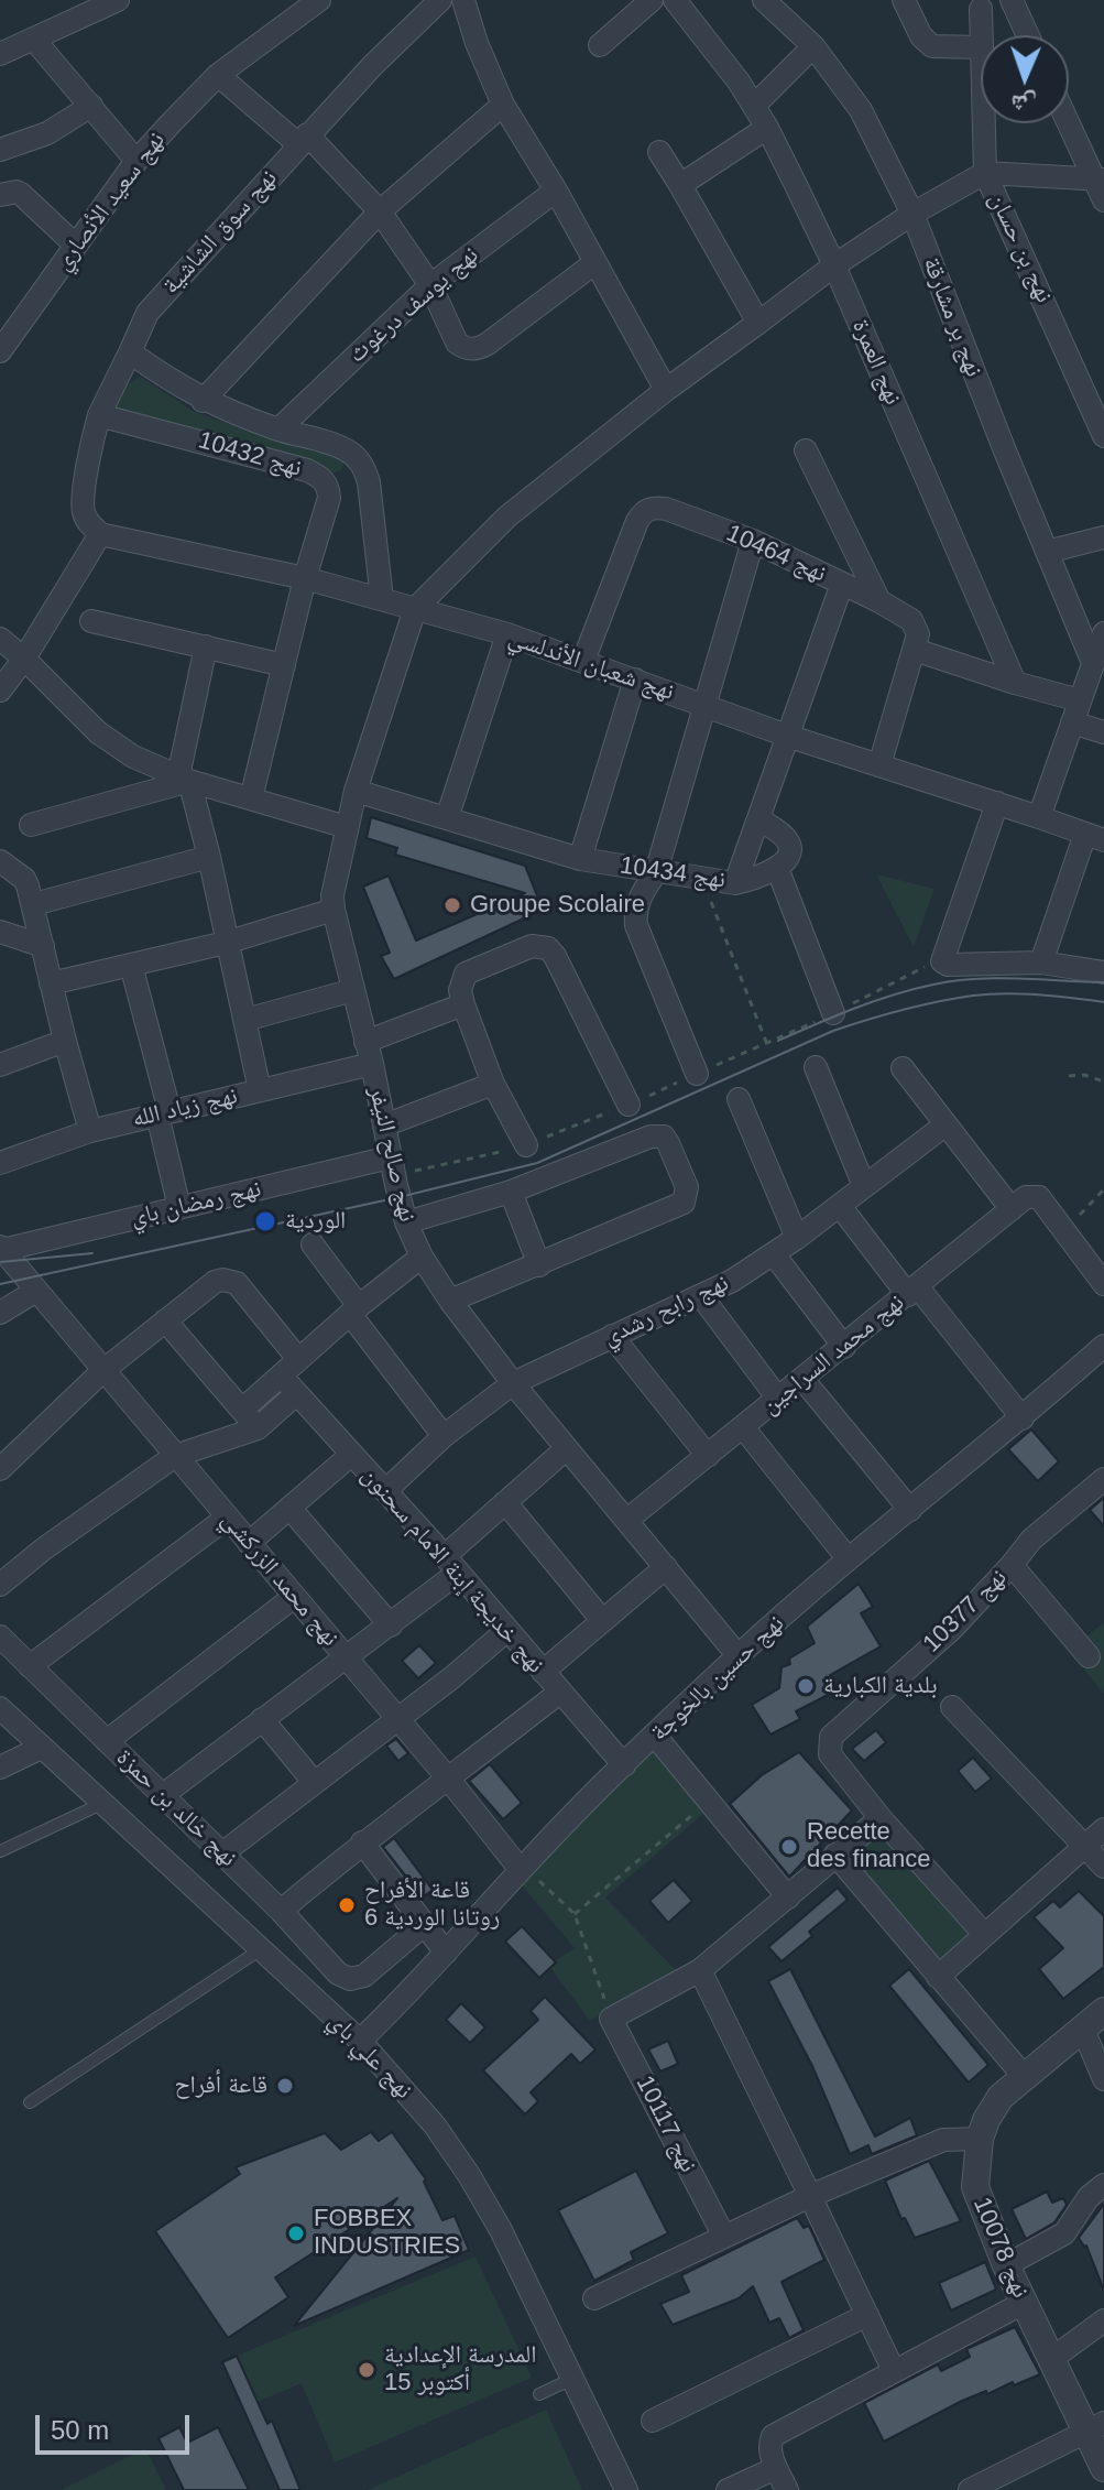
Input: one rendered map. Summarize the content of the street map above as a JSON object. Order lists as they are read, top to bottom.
{
  "streets": {
    "street": [
      "نهج سعيد الأنصاري",
      "نهج سوق الشاشية",
      "نهج بن حسان",
      "نهج يوسف درغوث",
      "نهج بر مشارقة",
      "نهج العمرة",
      "نهج 10432",
      "نهج 10464",
      "نهج شعبان الأندلسي",
      "نهج 10434",
      "نهج زياد الله",
      "نهج صالح النيفر",
      "نهج رمضان باي",
      "نهج رابح رشدي",
      "نهج محمد السراجين",
      "نهج خديجة إبنة الامام سحنون",
      "نهج محمد الزركشي",
      "نهج 10377",
      "نهج حسين بالخوجة",
      "نهج خالد بن حمزة",
      "نهج علي باي",
      "نهج 10117",
      "نهج 10078"
    ]
  },
  "crossings": [
    ["نهج سوق الشاشية", "نهج 10432"],
    ["نهج 10432", "نهج شعبان الأندلسي"],
    ["نهج 10464", "نهج شعبان الأندلسي"],
    ["نهج 10464", "نهج 10434"],
    ["نهج شعبان الأندلسي", "نهج 10434"],
    ["نهج شعبان الأندلسي", "نهج صالح النيفر"],
    ["نهج 10434", "نهج صالح النيفر"],
    ["نهج زياد الله", "نهج صالح النيفر"],
    ["نهج صالح النيفر", "نهج رمضان باي"],
    ["نهج صالح النيفر", "نهج رابح رشدي"],
    ["نهج صالح النيفر", "نهج محمد السراجين"],
    ["نهج صالح النيفر", "نهج حسين بالخوجة"],
    ["نهج رمضان باي", "نهج محمد الزركشي"],
    ["نهج رابح رشدي", "نهج خديجة إبنة الامام سحنون"],
    ["نهج خديجة إبنة الامام سحنون", "نهج حسين بالخوجة"],
    ["نهج محمد الزركشي", "نهج حسين بالخوجة"],
    ["نهج حسين بالخوجة", "نهج علي باي"]
  ],
  "places": [
    "Groupe Scolaire",
    "الوردية",
    "بلدية الكبارية",
    "Recette des finance",
    "قاعة الأفراح روتانا الوردية 6",
    "قاعة أفراح",
    "FOBBEX INDUSTRIES",
    "المدرسة الإعدادية 15 أكتوبر"
  ],
  "scale_bar": "50 m",
  "north": "bottom"
}
